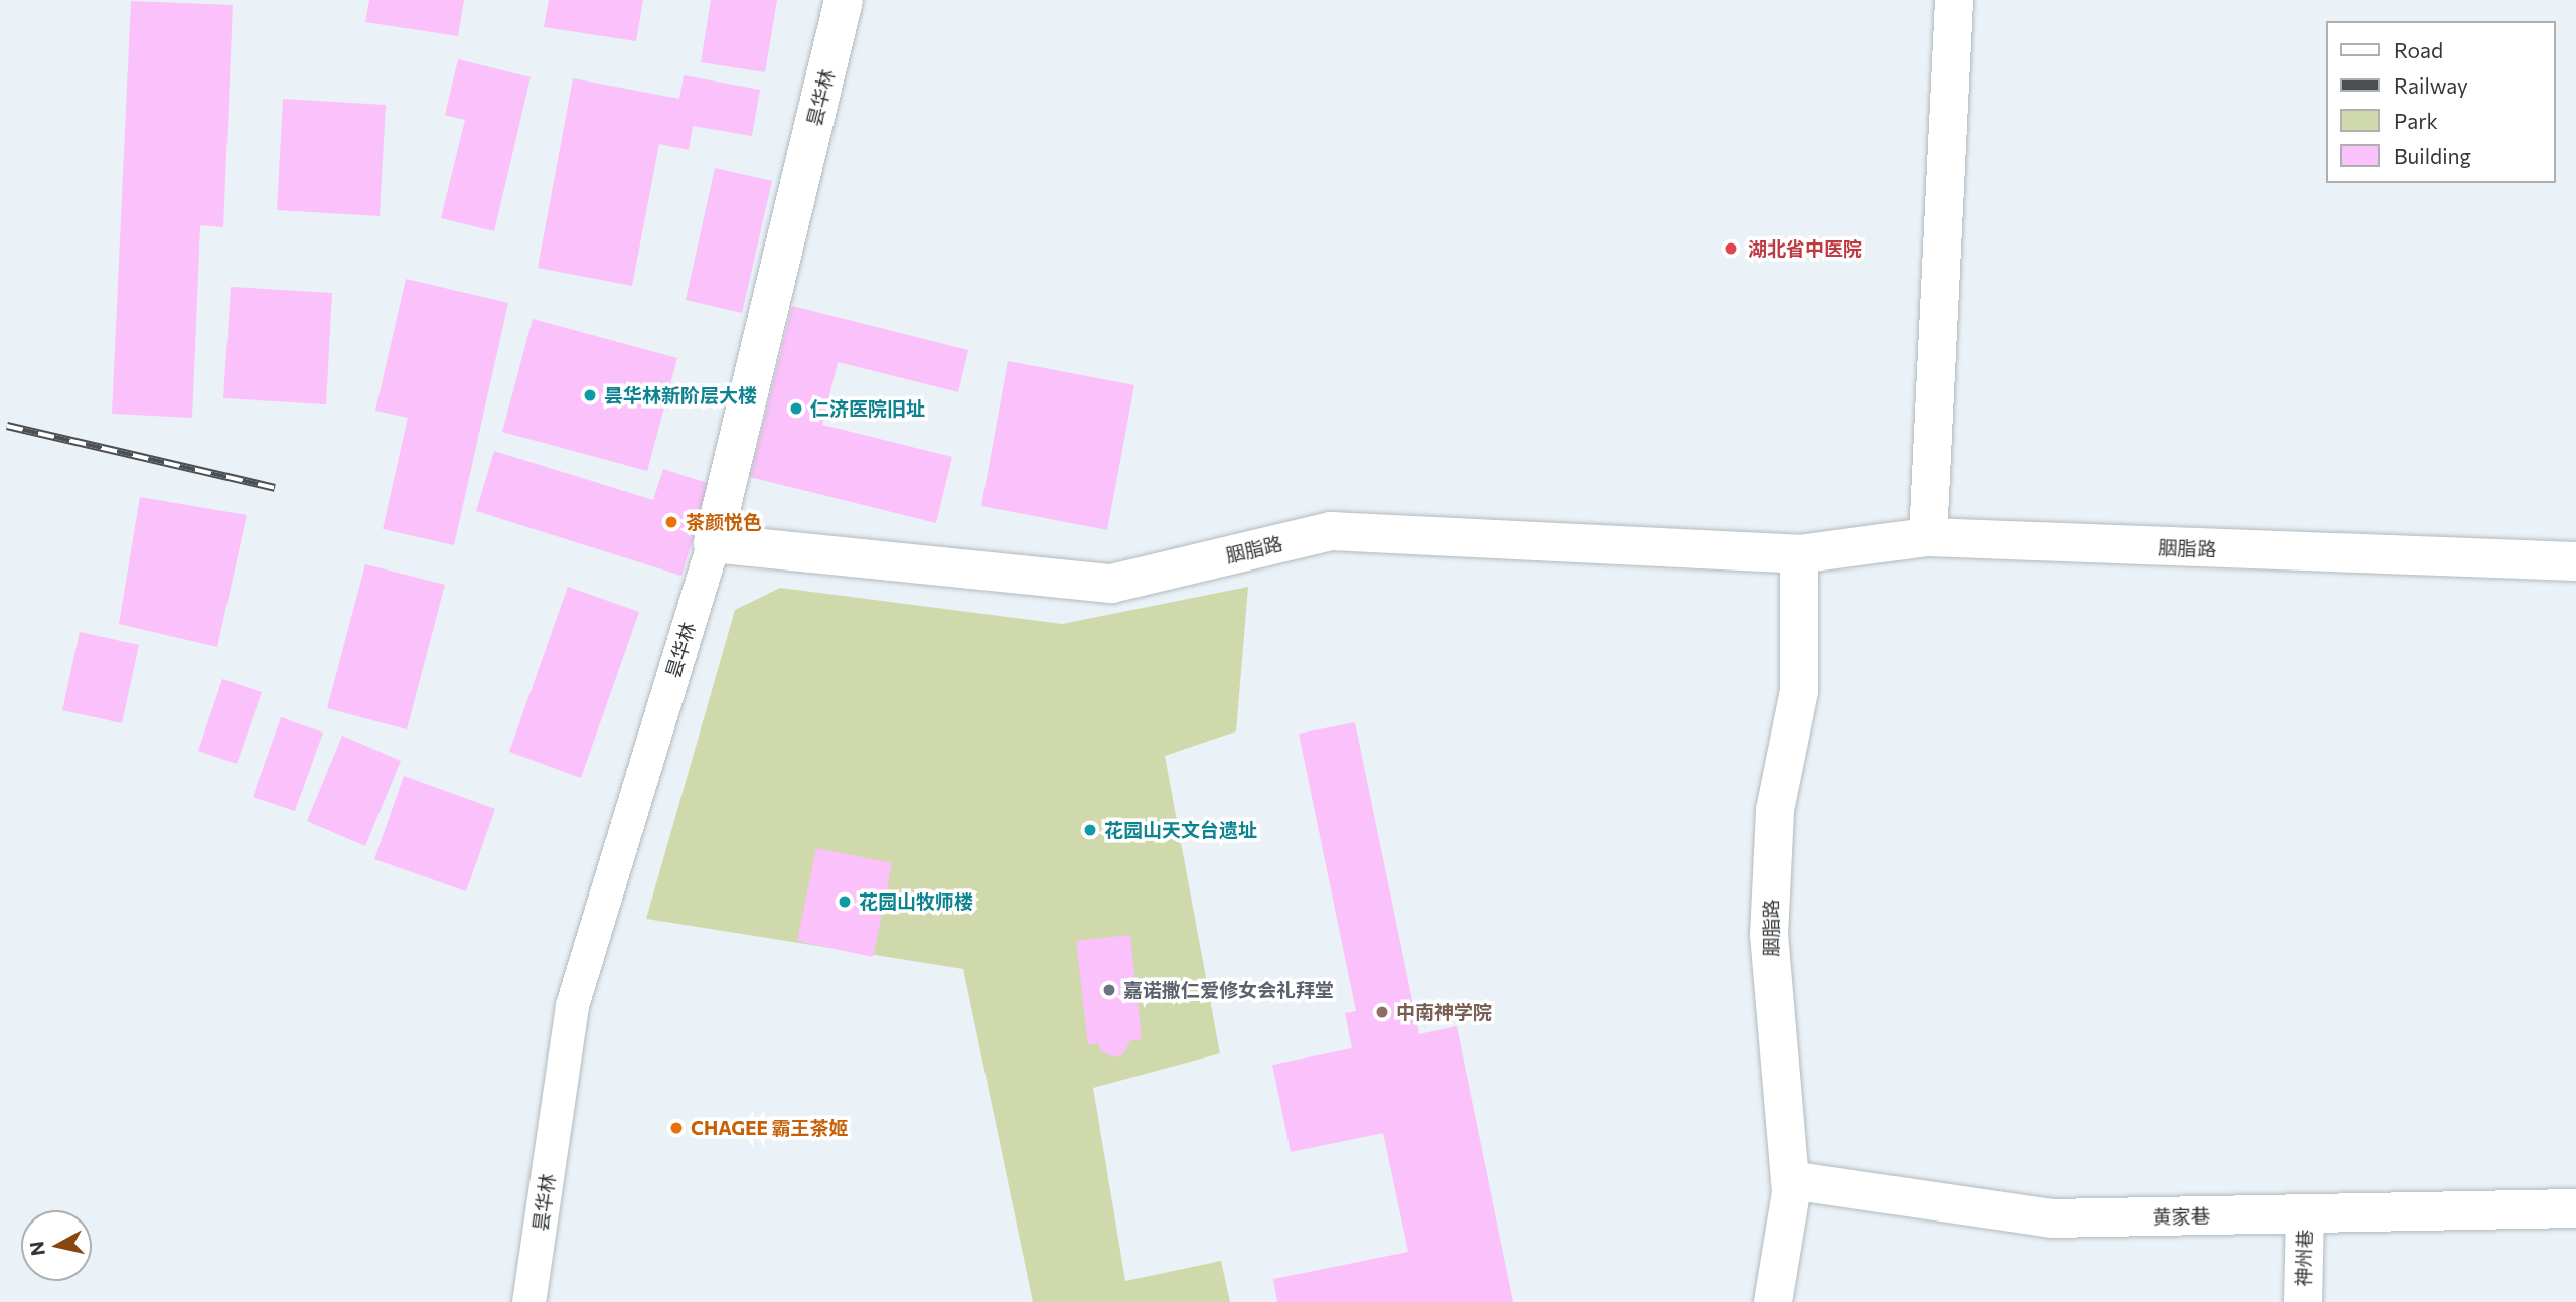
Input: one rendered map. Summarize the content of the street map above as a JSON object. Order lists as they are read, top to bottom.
{
  "streets": {
    "street": [
      "昙华林",
      "胭脂路",
      "黄家巷",
      "神州巷"
    ]
  },
  "crossings": [
    ["昙华林", "胭脂路"],
    ["胭脂路", "黄家巷"],
    ["黄家巷", "神州巷"]
  ],
  "places": [
    "湖北省中医院",
    "昙华林新阶层大楼",
    "仁济医院旧址",
    "茶颜悦色",
    "花园山天文台遗址",
    "花园山牧师楼",
    "嘉诺撒仁爱修女会礼拜堂",
    "中南神学院",
    "CHAGEE 霸王茶姬"
  ],
  "legend": [
    "Road",
    "Railway",
    "Park",
    "Building"
  ],
  "north": "left"
}
